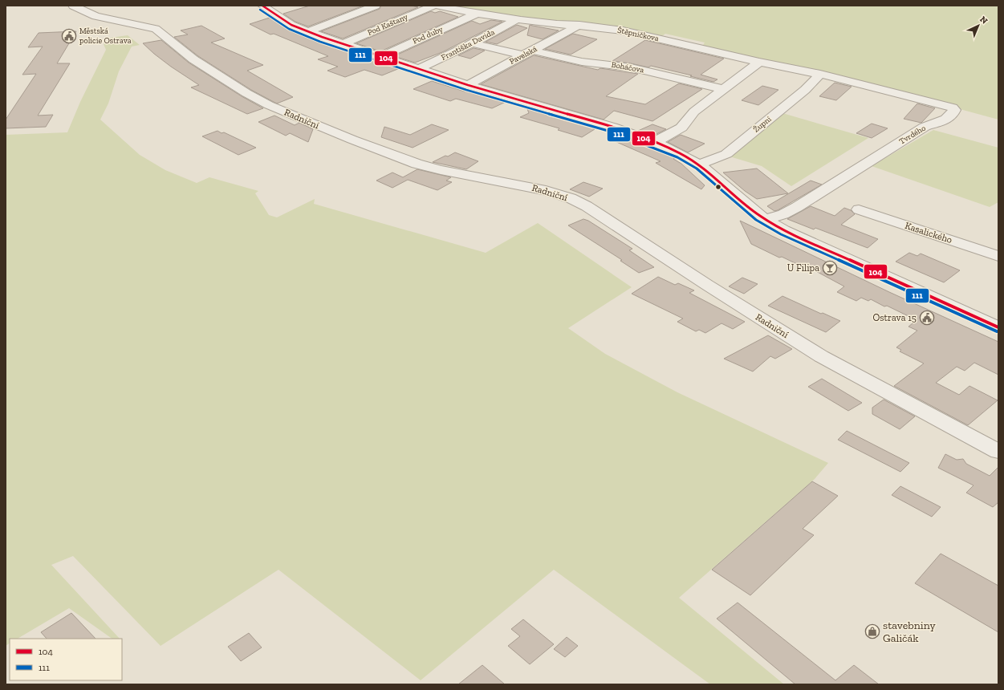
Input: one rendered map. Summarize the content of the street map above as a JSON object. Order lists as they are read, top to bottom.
{
  "streets": {
    "street": [
      "Pod Kaštany",
      "Štěpničkova",
      "Pod duby",
      "Františka Davida",
      "Pavelská",
      "Boháčova",
      "Radniční",
      "Župní",
      "Tvrdého",
      "Kasalického"
    ]
  },
  "crossings": [
    ["Štěpničkova", "Pod duby"],
    ["Štěpničkova", "Františka Davida"],
    ["Štěpničkova", "Pavelská"],
    ["Štěpničkova", "Župní"],
    ["Štěpničkova", "Tvrdého"],
    ["Františka Davida", "Boháčova"],
    ["Pavelská", "Boháčova"]
  ],
  "places": {
    "public building": ["Městská policie Ostrava", "Ostrava 15"],
    "bar": ["U Filipa"],
    "shop": ["stavebniny Galičák"]
  },
  "lines": ["transit line 104", "transit line 111"],
  "legend": ["104", "111"],
  "north": "top right"
}
